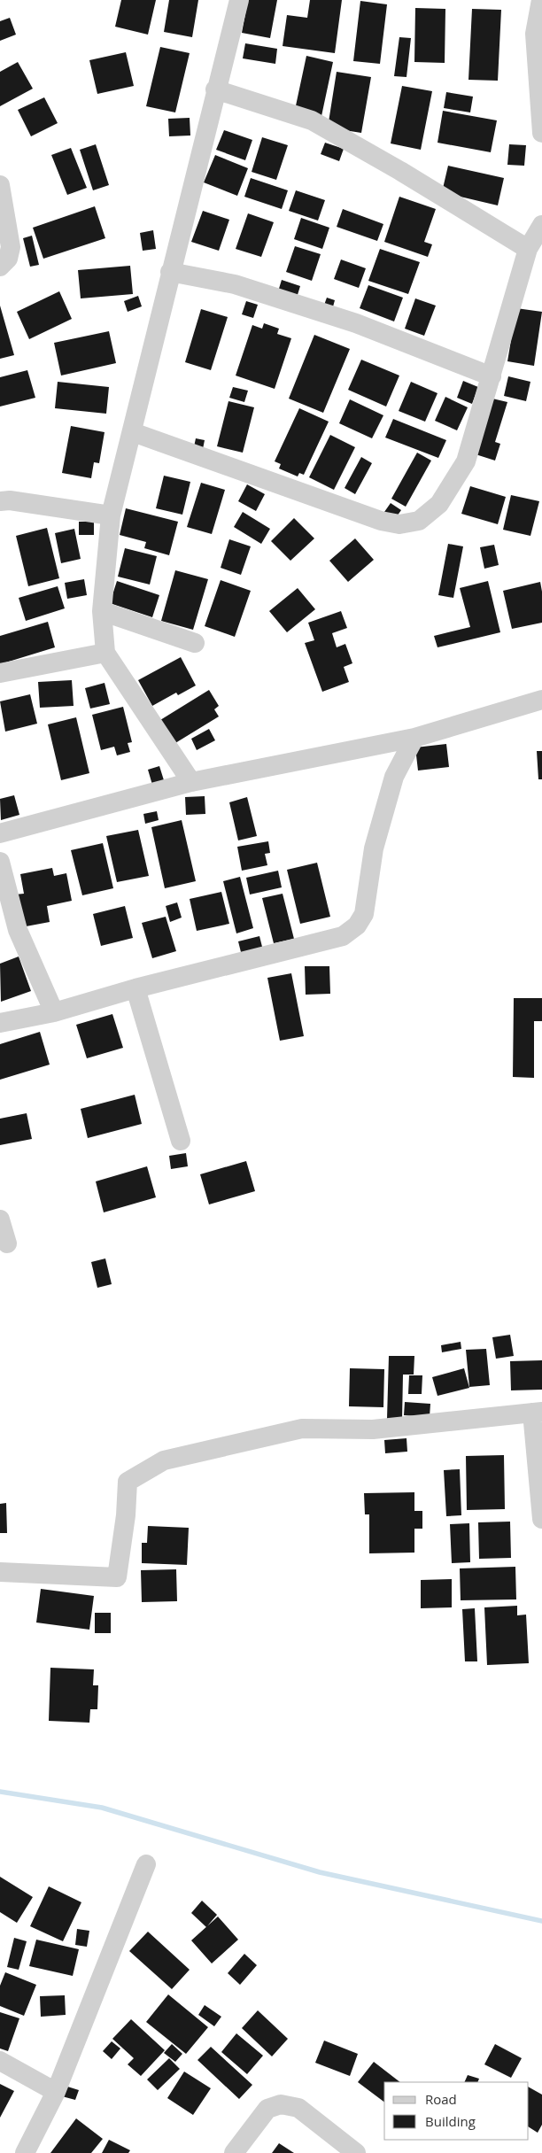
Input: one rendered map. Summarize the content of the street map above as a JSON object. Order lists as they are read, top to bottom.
{
  "legend": ["Road", "Building"]
}
